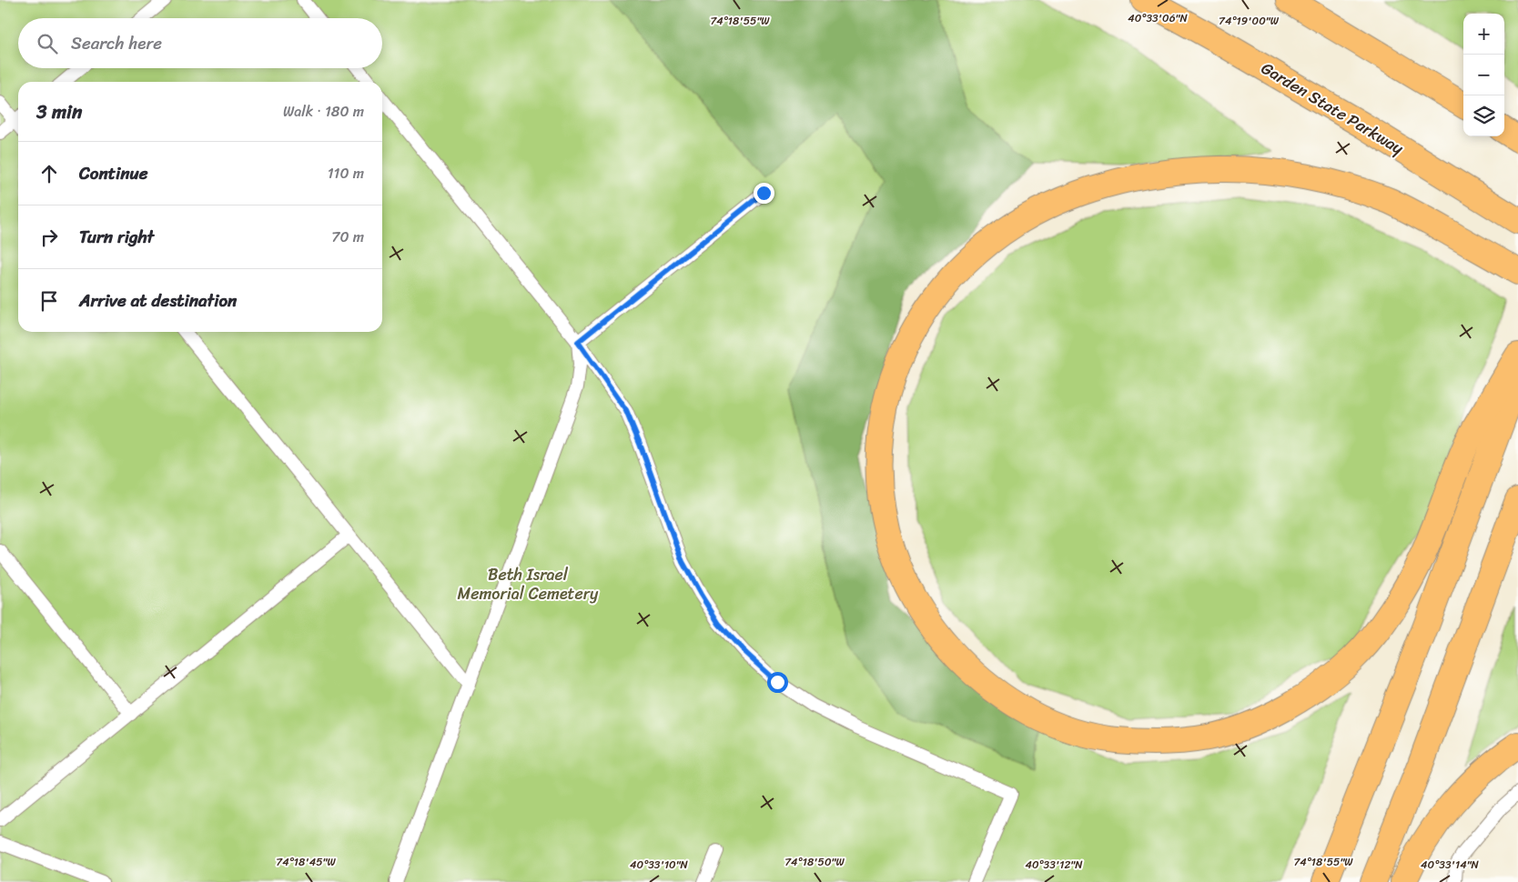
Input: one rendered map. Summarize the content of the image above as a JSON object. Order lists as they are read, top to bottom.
{
  "streets": {
    "highway": ["Garden State Parkway"]
  },
  "parks": ["Beth Israel Memorial Cemetery"],
  "page": {
    "map_buttons": ["+", "−"],
    "search": "Search here",
    "heading": ["3 min", "Walk · 180 m"],
    "list": [
      ["Continue", "110 m"],
      ["Turn right", "70 m"],
      "Arrive at destination"
    ]
  },
  "coordinates": [
    "40°33'06\"N",
    "74°19'00\"W",
    "74°18'55\"W",
    "74°18'45\"W",
    "74°18'50\"W",
    "40°33'10\"N",
    "40°33'12\"N",
    "40°33'14\"N"
  ]
}
